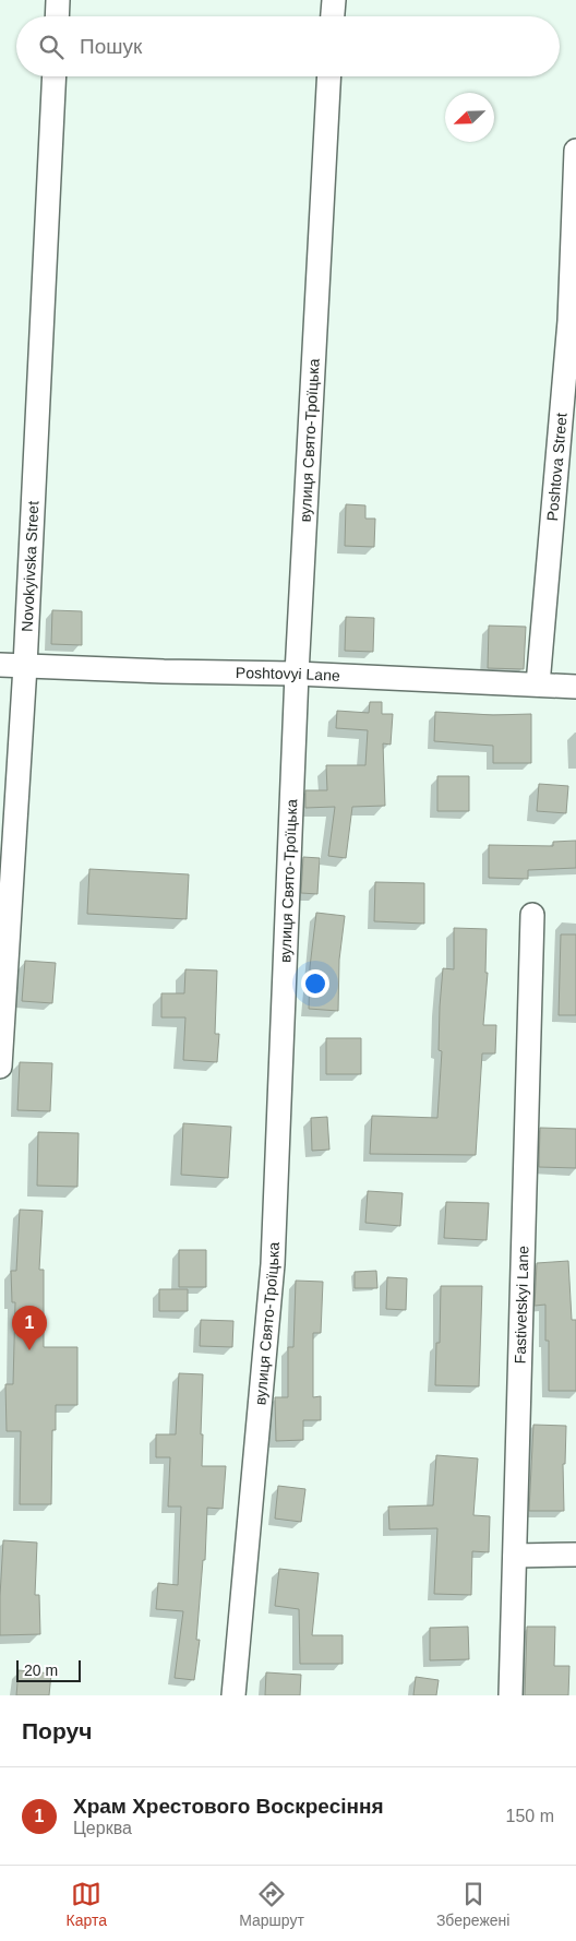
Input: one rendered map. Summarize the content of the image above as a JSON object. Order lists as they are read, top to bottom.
{
  "streets": {
    "street": [
      "вулиця Свято-Троїцька",
      "Poshtova Street",
      "Novokyivska Street",
      "Poshtovyi Lane",
      "Fastivetskyi Lane"
    ]
  },
  "crossings": [
    ["вулиця Свято-Троїцька", "Poshtovyi Lane"],
    ["Poshtova Street", "Poshtovyi Lane"],
    ["Novokyivska Street", "Poshtovyi Lane"]
  ],
  "scale_bar": "20 m",
  "north": "bottom left",
  "page": {
    "search": "Пошук",
    "pins": "1",
    "scale": "20 m",
    "heading": "Поруч",
    "list": [
      {
        "mark": "1",
        "name": "Храм Хрестового Воскресіння",
        "note": "Церква",
        "value": "150 m"
      }
    ],
    "nav": ["Карта", "Маршрут", "Збережені"]
  }
}
